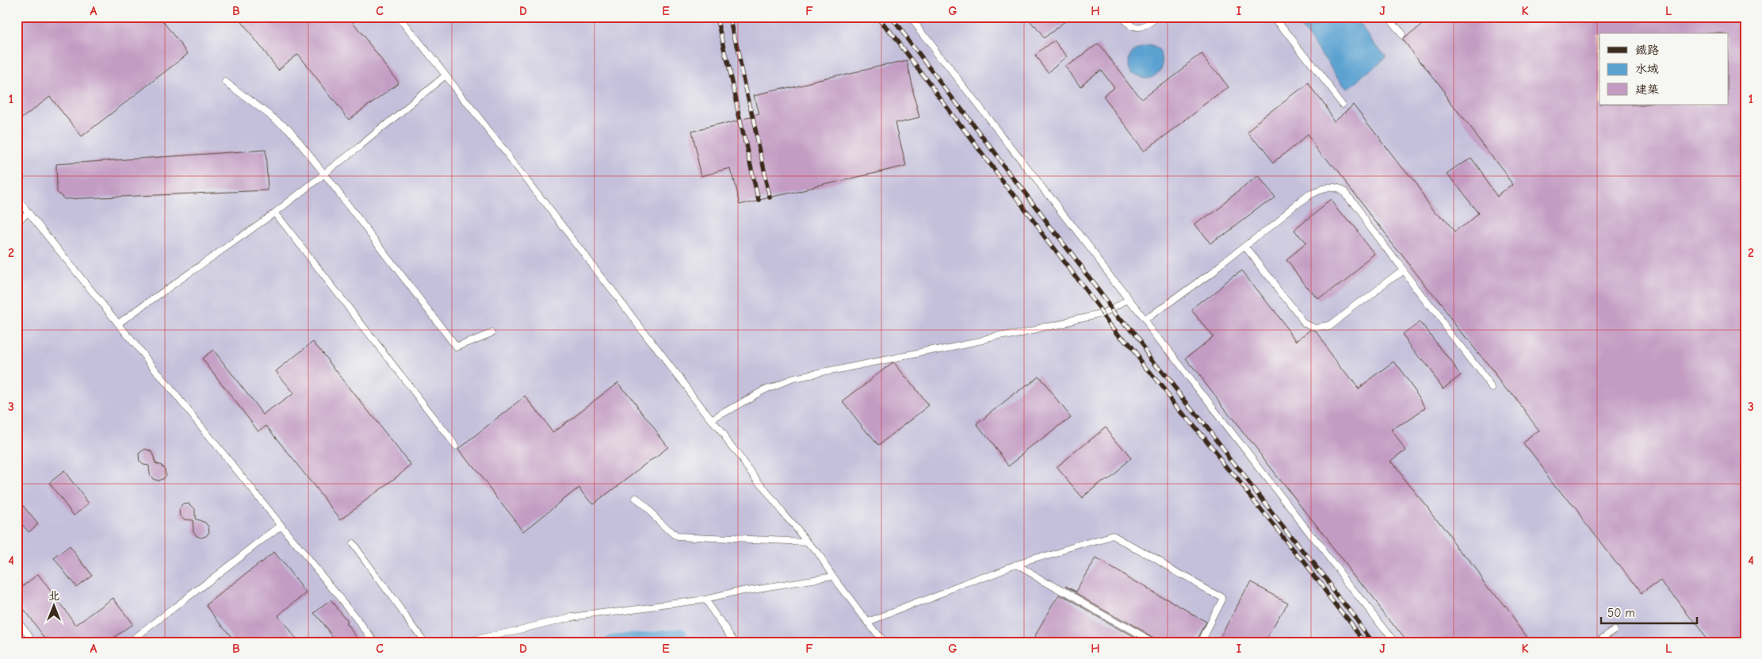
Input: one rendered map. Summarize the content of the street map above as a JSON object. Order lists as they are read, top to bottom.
{
  "legend": ["鐵路", "水域", "建築"],
  "scale_bar": "50 m",
  "north": "top",
  "grid": {
    "columns": [
      "A",
      "B",
      "C",
      "D",
      "E",
      "F",
      "G",
      "H",
      "I",
      "J",
      "K",
      "L"
    ],
    "rows": [
      "1",
      "2",
      "3",
      "4"
    ]
  }
}
